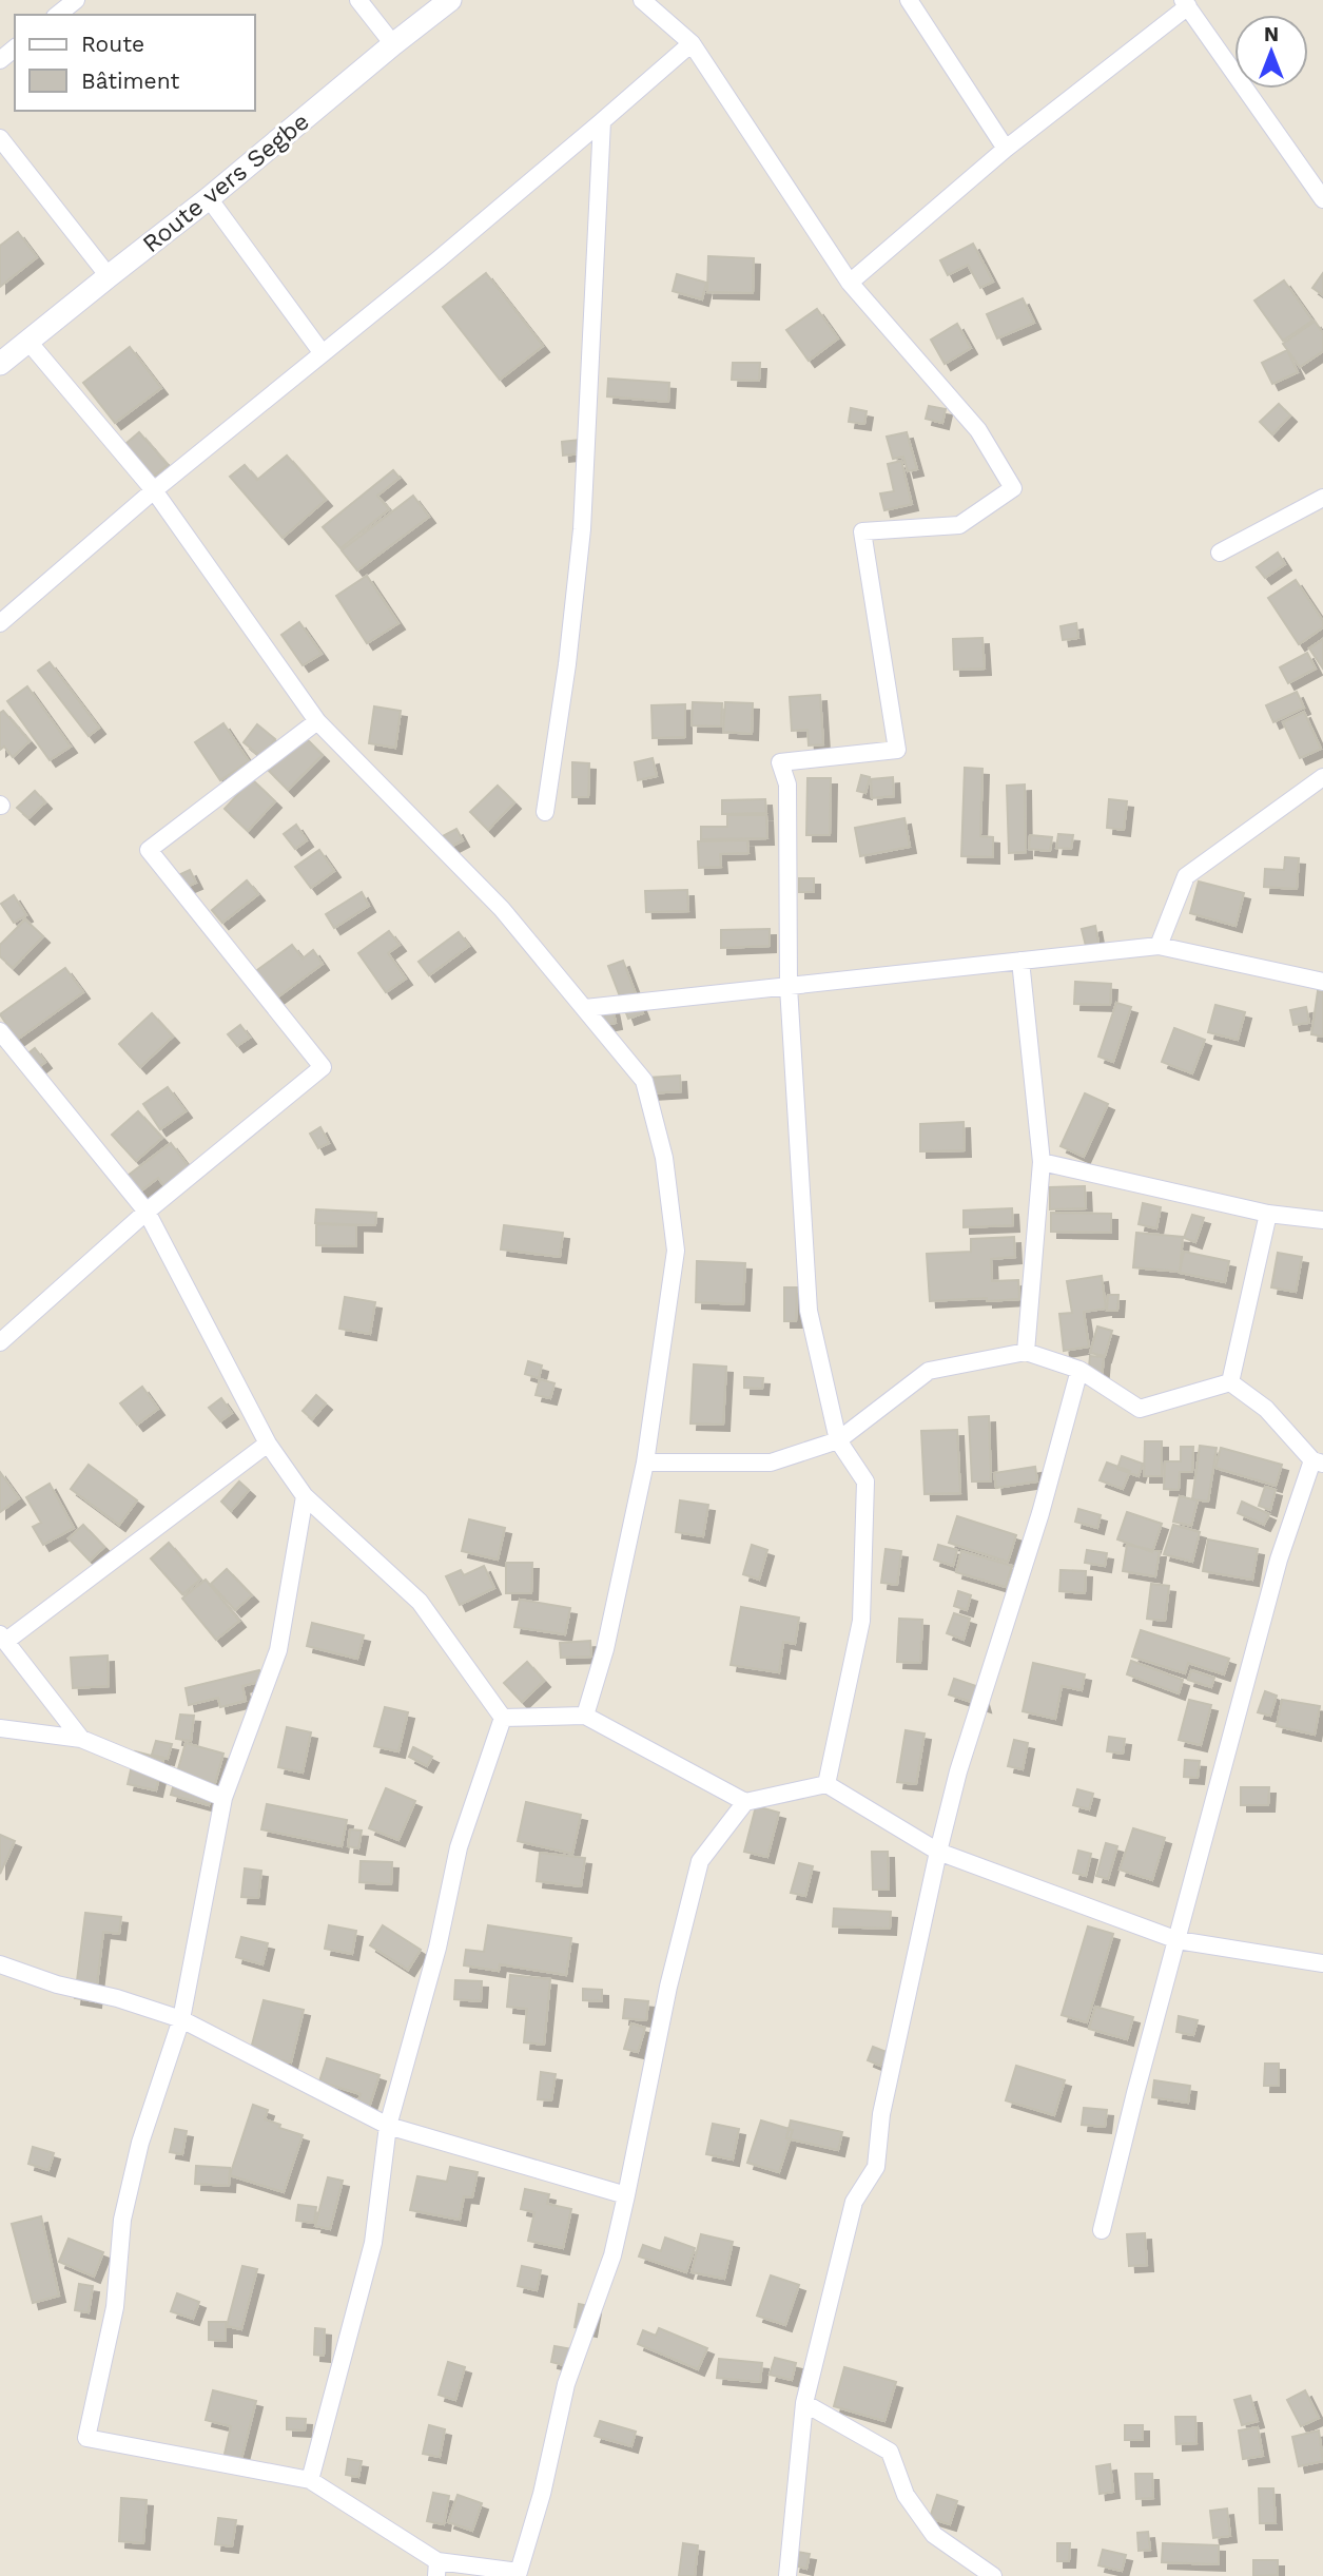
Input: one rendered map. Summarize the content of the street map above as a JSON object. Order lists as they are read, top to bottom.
{
  "streets": {
    "main road": ["Route vers Segbe"]
  },
  "legend": ["Route", "Bâtiment"],
  "north": "top"
}
